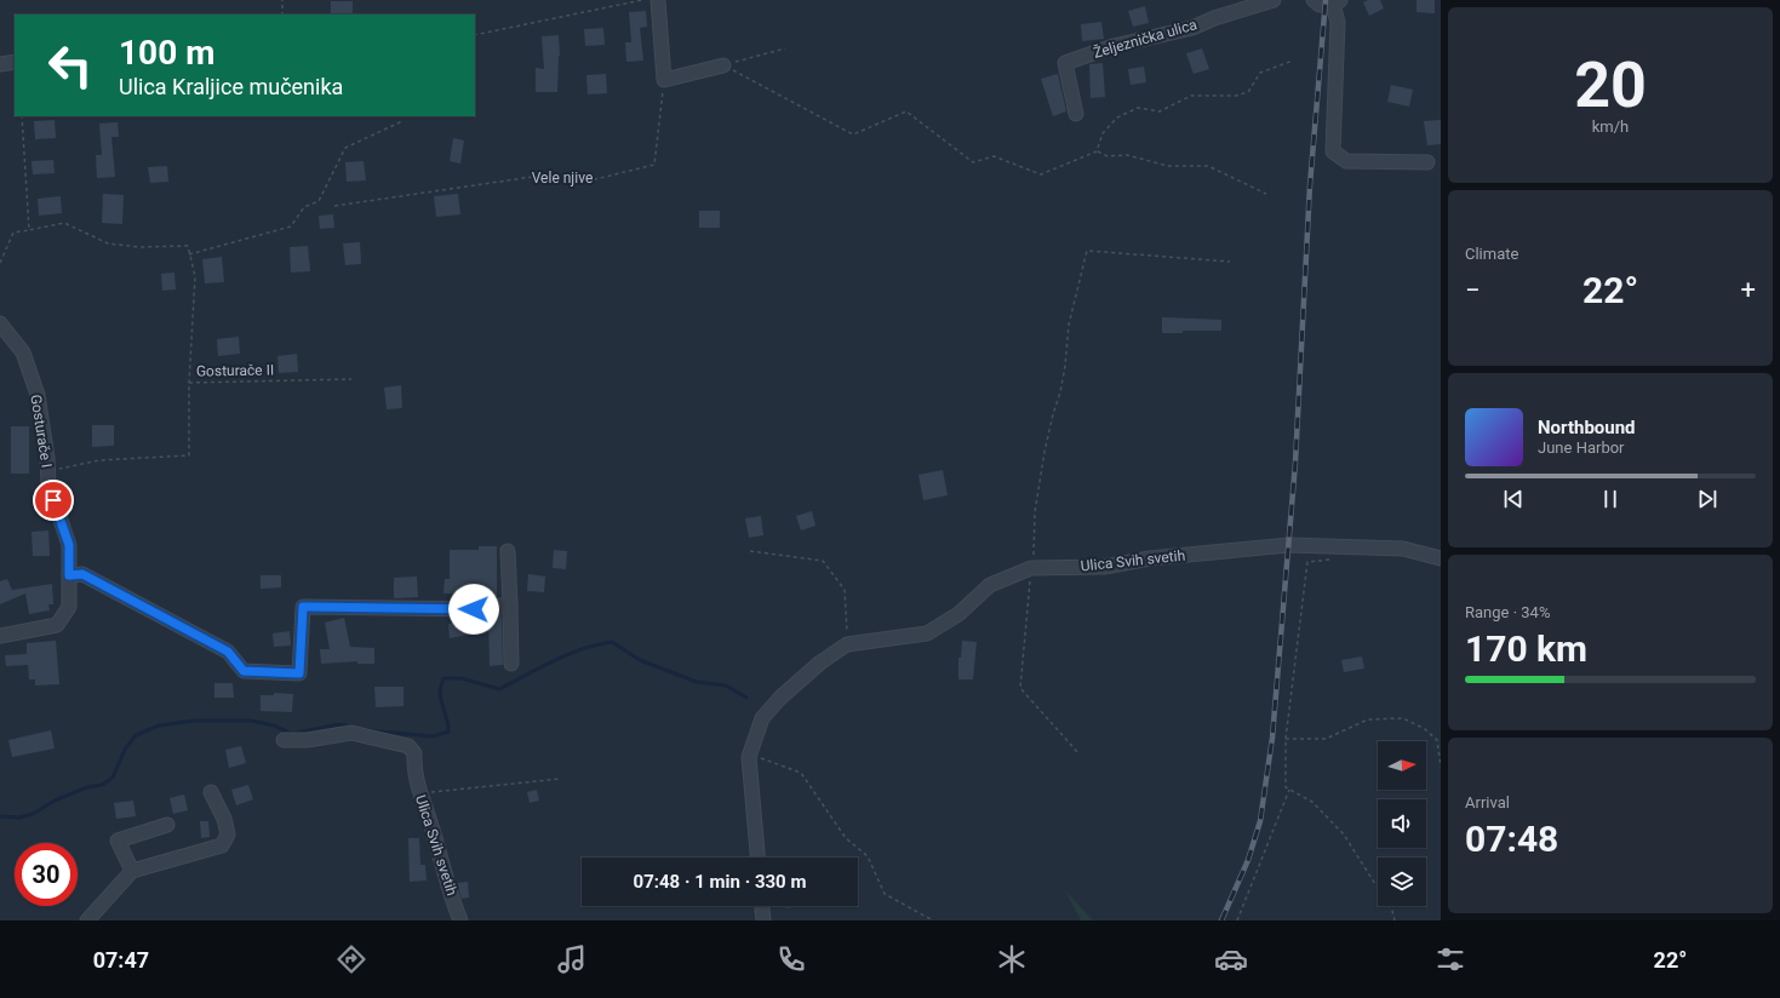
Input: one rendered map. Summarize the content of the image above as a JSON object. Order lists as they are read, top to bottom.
{
  "streets": {
    "street": ["Željeznička ulica", "Gosturače I", "Ulica Svih svetih"],
    "path": ["Vele njive", "Gosturače II"]
  },
  "crossings": [
    ["Gosturače II", "Gosturače I"]
  ],
  "north": "right",
  "page": {
    "tile": [
      ["20", "km/h"],
      "Climate",
      ["Range · 34%", "170 km"],
      ["Arrival", "07:48"]
    ],
    "turn": ["100 m", "Ulica Kraljice mučenika"],
    "heat": ["−", "22°", "+"],
    "song": ["Northbound", "June Harbor"],
    "limit": "30",
    "trip": "07:48 · 1 min · 330 m",
    "tabs": ["07:47", "22°"]
  }
}
